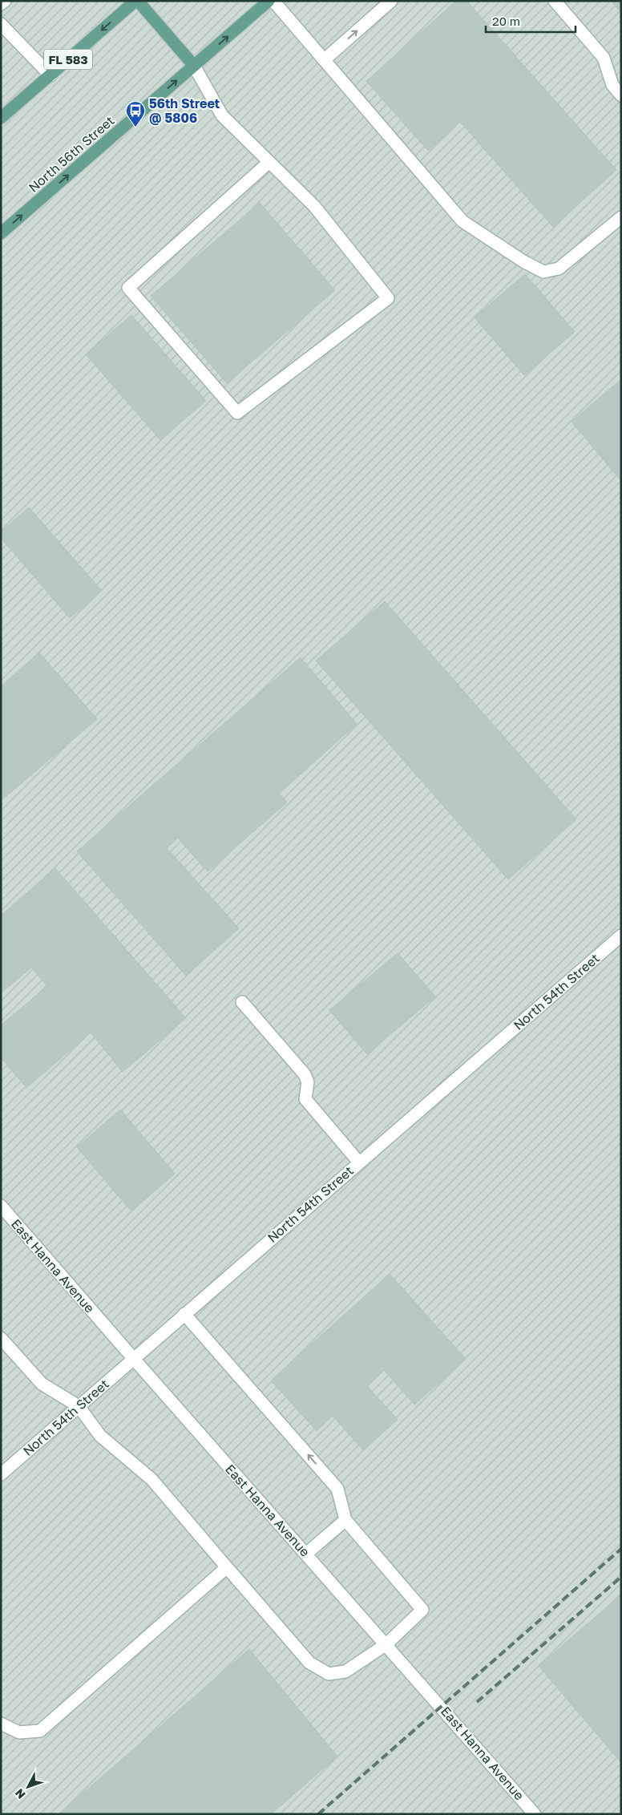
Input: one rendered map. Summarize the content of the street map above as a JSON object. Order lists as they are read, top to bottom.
{
  "streets": {
    "main road": ["FL 583", "North 56th Street"],
    "street": ["North 54th Street", "East Hanna Avenue"]
  },
  "crossings": [
    ["North 54th Street", "East Hanna Avenue"]
  ],
  "places": {
    "bus stop": ["56th Street @ 5806"]
  },
  "scale_bar": "20 m",
  "north": "bottom left"
}
